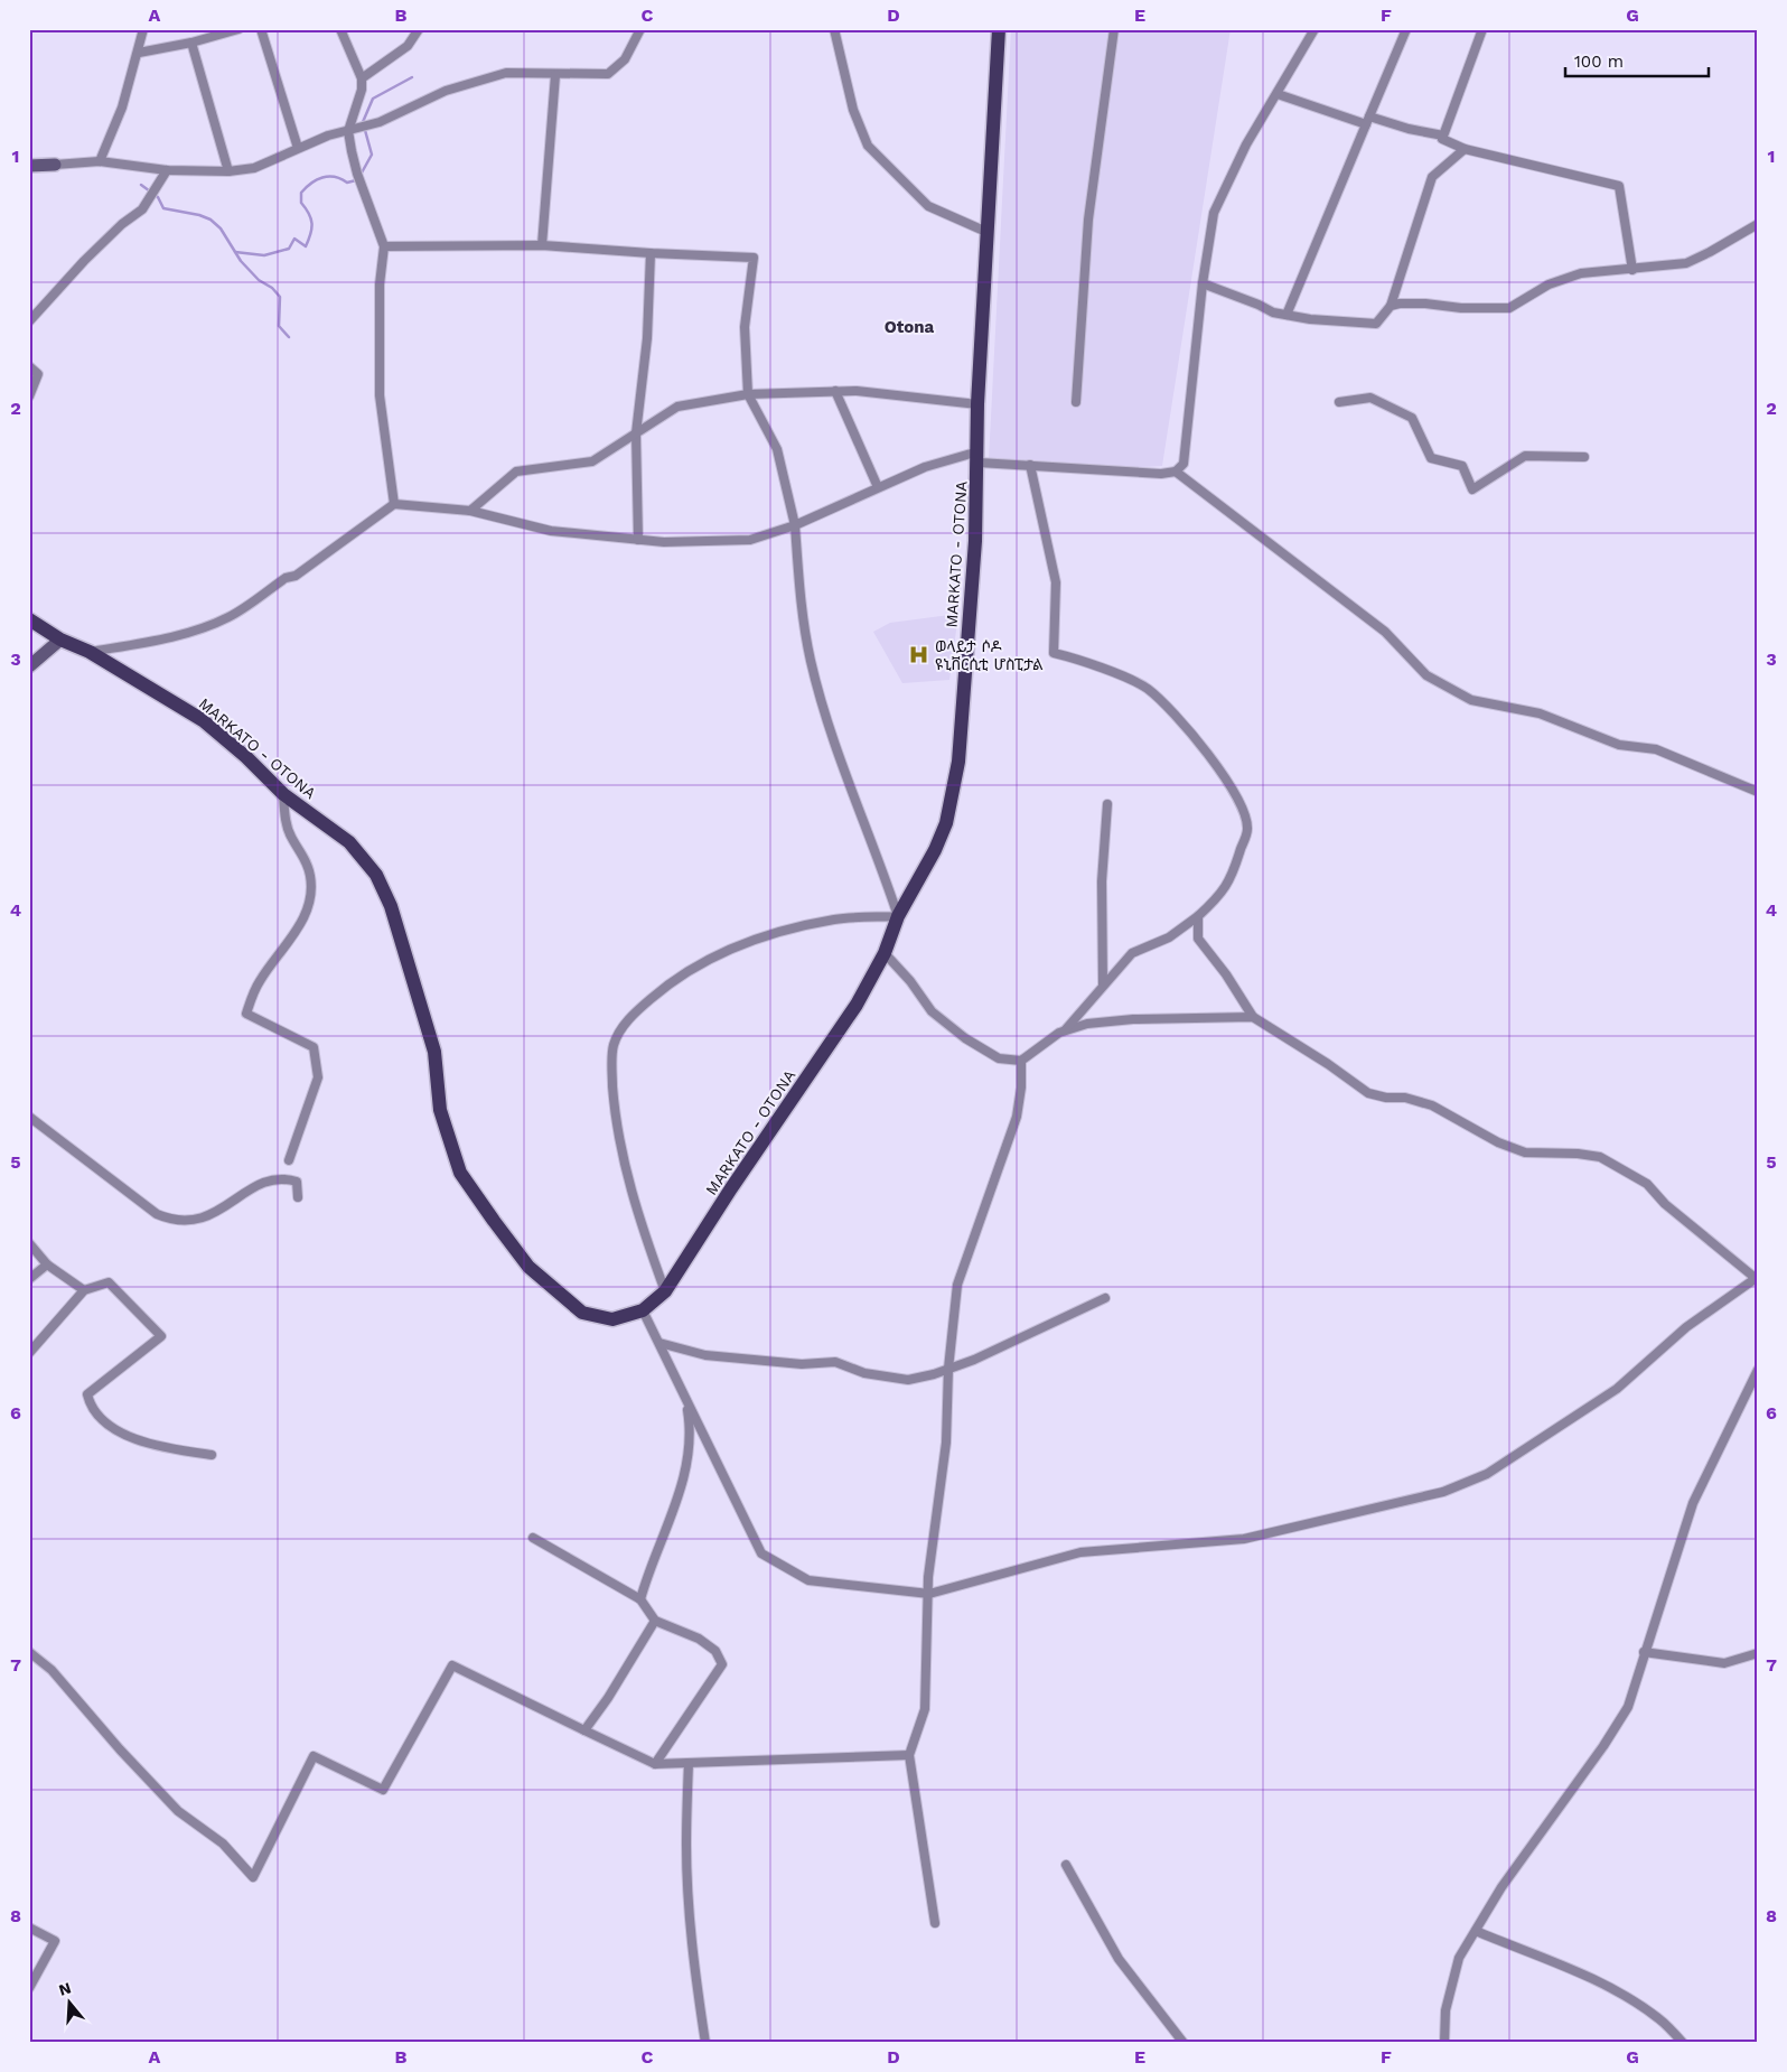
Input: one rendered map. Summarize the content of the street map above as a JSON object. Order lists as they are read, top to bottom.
{
  "streets": {
    "main road": ["MARKATO - OTONA"]
  },
  "districts": ["Otona"],
  "places": {
    "hospital": ["ወላይታ ሶዶ ዩኒቨርሲቲ ሆስፒታል"]
  },
  "scale_bar": "100 m",
  "north": "top",
  "grid": {
    "columns": [
      "A",
      "B",
      "C",
      "D",
      "E",
      "F",
      "G"
    ],
    "rows": [
      "1",
      "2",
      "3",
      "4",
      "5",
      "6",
      "7",
      "8"
    ]
  }
}
